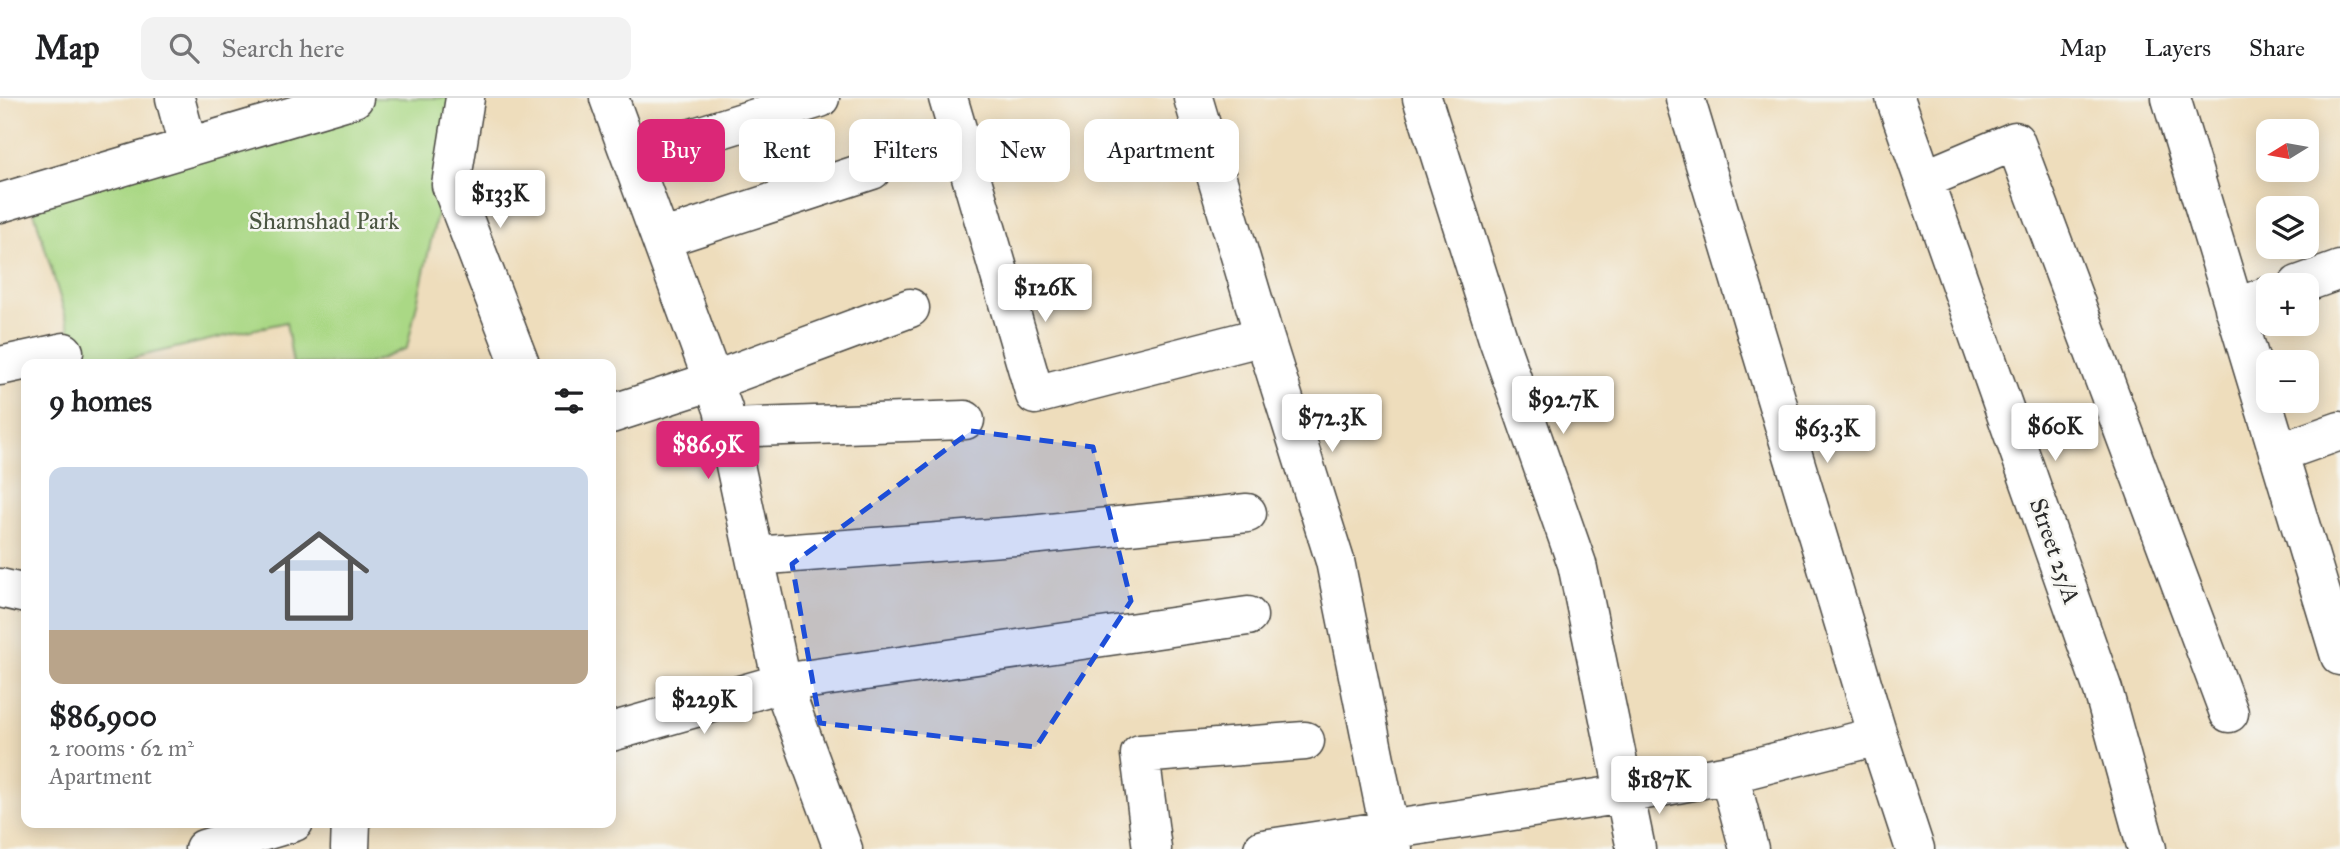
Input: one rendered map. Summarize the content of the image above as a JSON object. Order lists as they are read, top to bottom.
{
  "streets": {
    "street": ["Street 25/A"]
  },
  "parks": ["Shamshad Park"],
  "north": "left",
  "page": {
    "header": "Map",
    "search": "Search here",
    "nav": ["Map", "Layers", "Share"],
    "map_buttons": ["+", "−"],
    "chip": [
      "Buy",
      "Rent",
      "Filters",
      "New",
      "Apartment"
    ],
    "price": [
      "$133K",
      "$126K",
      "$92.7K",
      "$72.3K",
      "$60K",
      "$63.3K",
      "$86.9K",
      "$229K",
      "$187K"
    ],
    "heading": "9 homes",
    "list": [
      {
        "name": "$86,900",
        "note": "2 rooms · 62 m² · Apartment"
      }
    ]
  }
}
